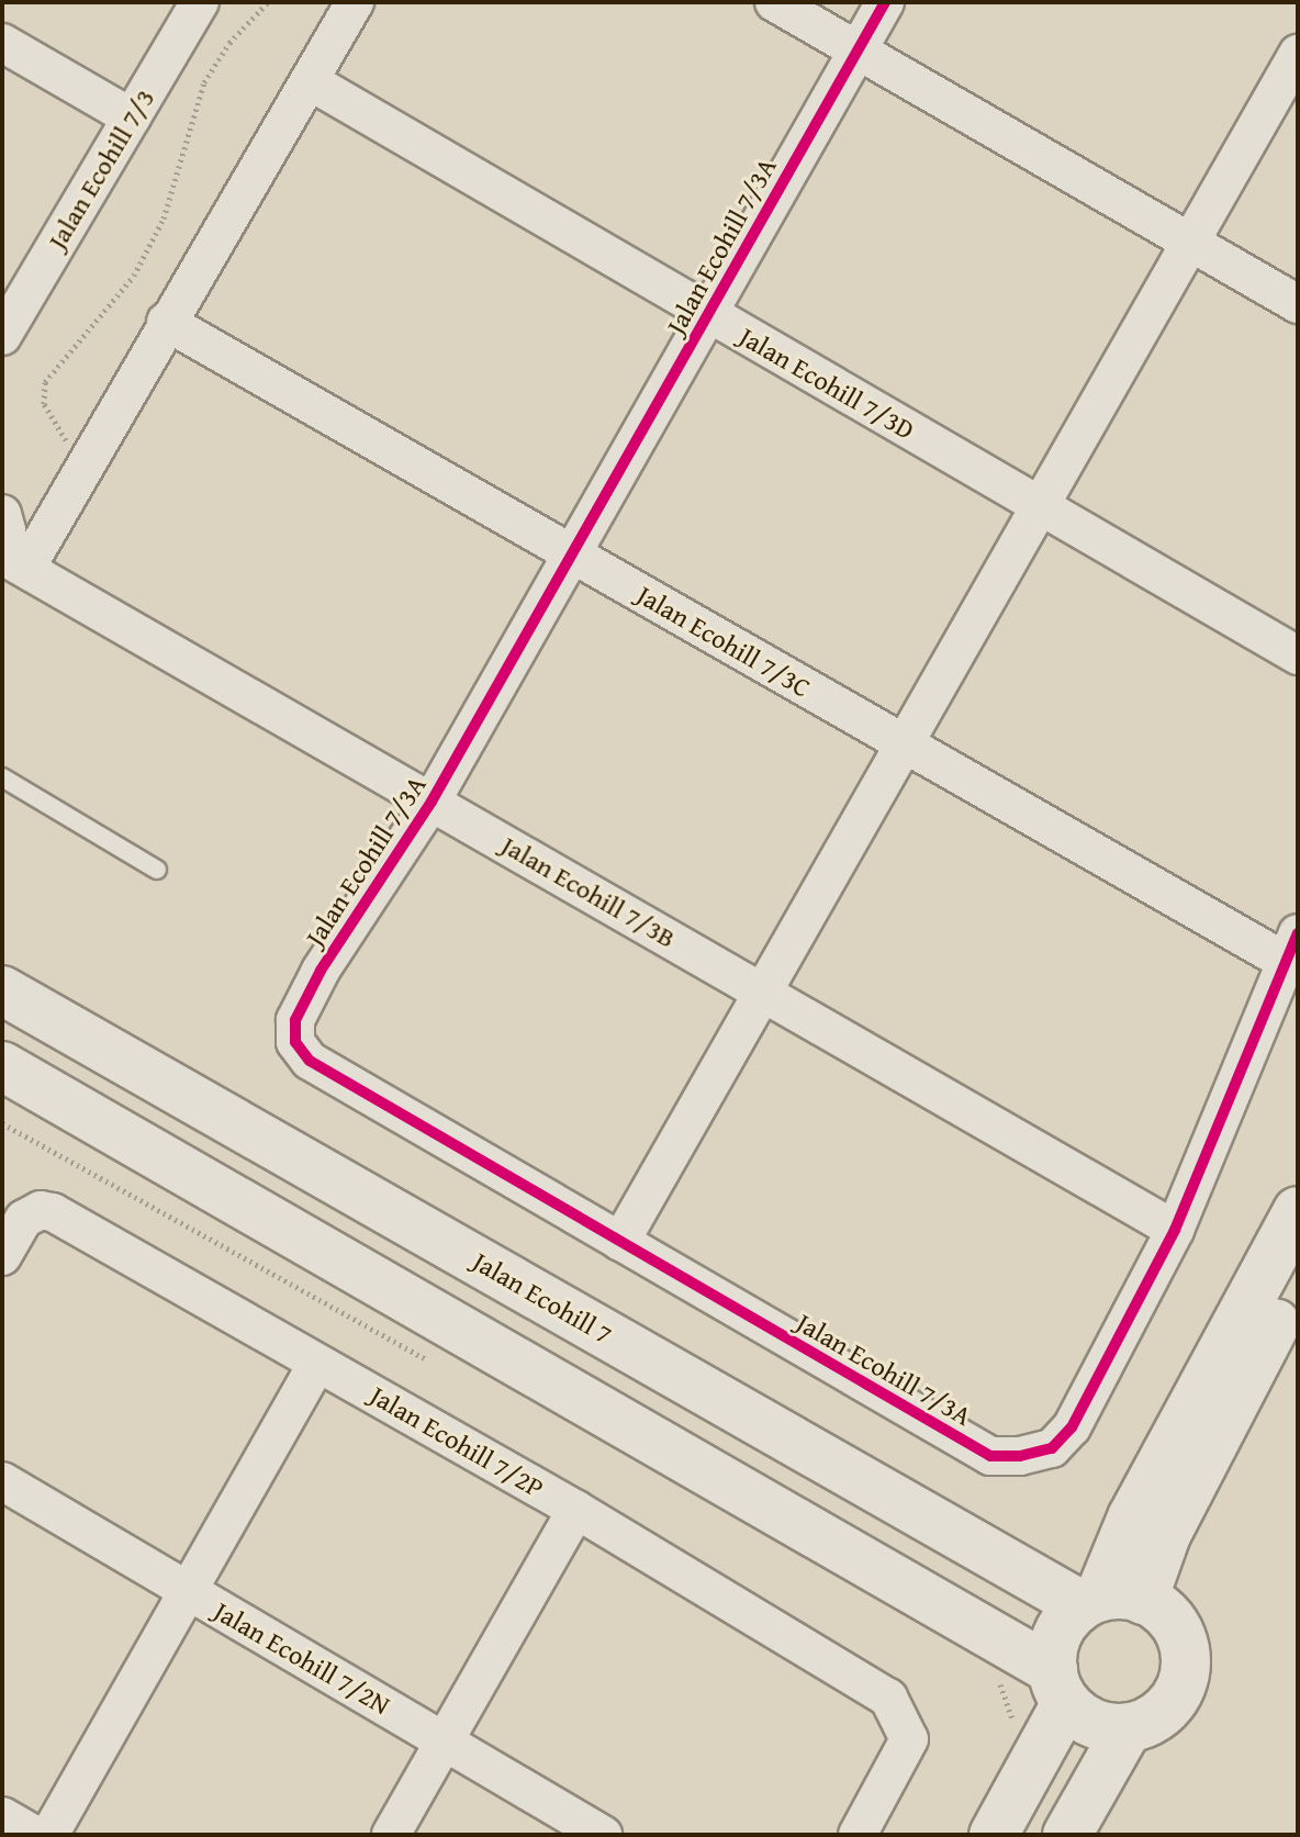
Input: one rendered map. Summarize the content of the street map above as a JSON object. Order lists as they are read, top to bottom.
{
  "streets": {
    "street": [
      "Jalan Ecohill 7/3",
      "Jalan Ecohill 7/3A",
      "Jalan Ecohill 7/3D",
      "Jalan Ecohill 7/3C",
      "Jalan Ecohill 7/3B",
      "Jalan Ecohill 7",
      "Jalan Ecohill 7/2P",
      "Jalan Ecohill 7/2N"
    ]
  },
  "crossings": [
    ["Jalan Ecohill 7/3A", "Jalan Ecohill 7/3D"],
    ["Jalan Ecohill 7/3A", "Jalan Ecohill 7/3C"],
    ["Jalan Ecohill 7/3A", "Jalan Ecohill 7/3B"]
  ]
}
